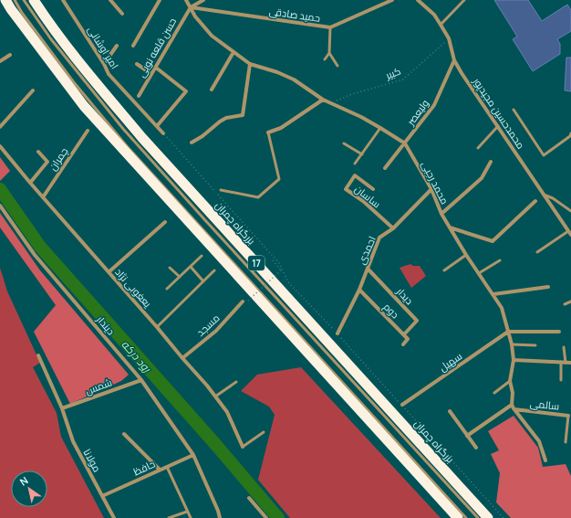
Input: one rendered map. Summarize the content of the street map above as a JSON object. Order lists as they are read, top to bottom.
{
  "streets": {
    "highway": ["بزرگراه چمران", "17"],
    "street": [
      "حمید صادقی",
      "امیر اوشانی",
      "حسن قلعه نویی",
      "ولیعصر",
      "محمدحسین مجیدپور",
      "چمران",
      "محمد رجبی",
      "ساسان",
      "احمدی",
      "یعغوبی نژاد",
      "دیدار",
      "دوم",
      "دیندار",
      "مسجد",
      "سهیل",
      "شمس",
      "سالمی",
      "مولانا",
      "حافظ"
    ],
    "path": ["کبیر"]
  },
  "crossings": [
    ["حمید صادقی", "حسن قلعه نویی"],
    ["حمید صادقی", "محمد رجبی"],
    ["حسن قلعه نویی", "محمد رجبی"],
    ["کبیر", "محمدحسین مجیدپور"],
    ["کبیر", "محمد رجبی"],
    ["ولیعصر", "محمدحسین مجیدپور"],
    ["ولیعصر", "محمد رجبی"],
    ["چمران", "یعغوبی نژاد"],
    ["محمد رجبی", "احمدی"],
    ["محمد رجبی", "سهیل"],
    ["محمد رجبی", "سالمی"],
    ["ساسان", "احمدی"],
    ["احمدی", "دیدار"],
    ["احمدی", "دوم"],
    ["یعغوبی نژاد", "مسجد"],
    ["دیدار", "دوم"],
    ["دیندار", "شمس"],
    ["دیندار", "حافظ"],
    ["شمس", "مولانا"],
    ["مولانا", "حافظ"]
  ],
  "water": ["رود درکه"],
  "north": "top left"
}
